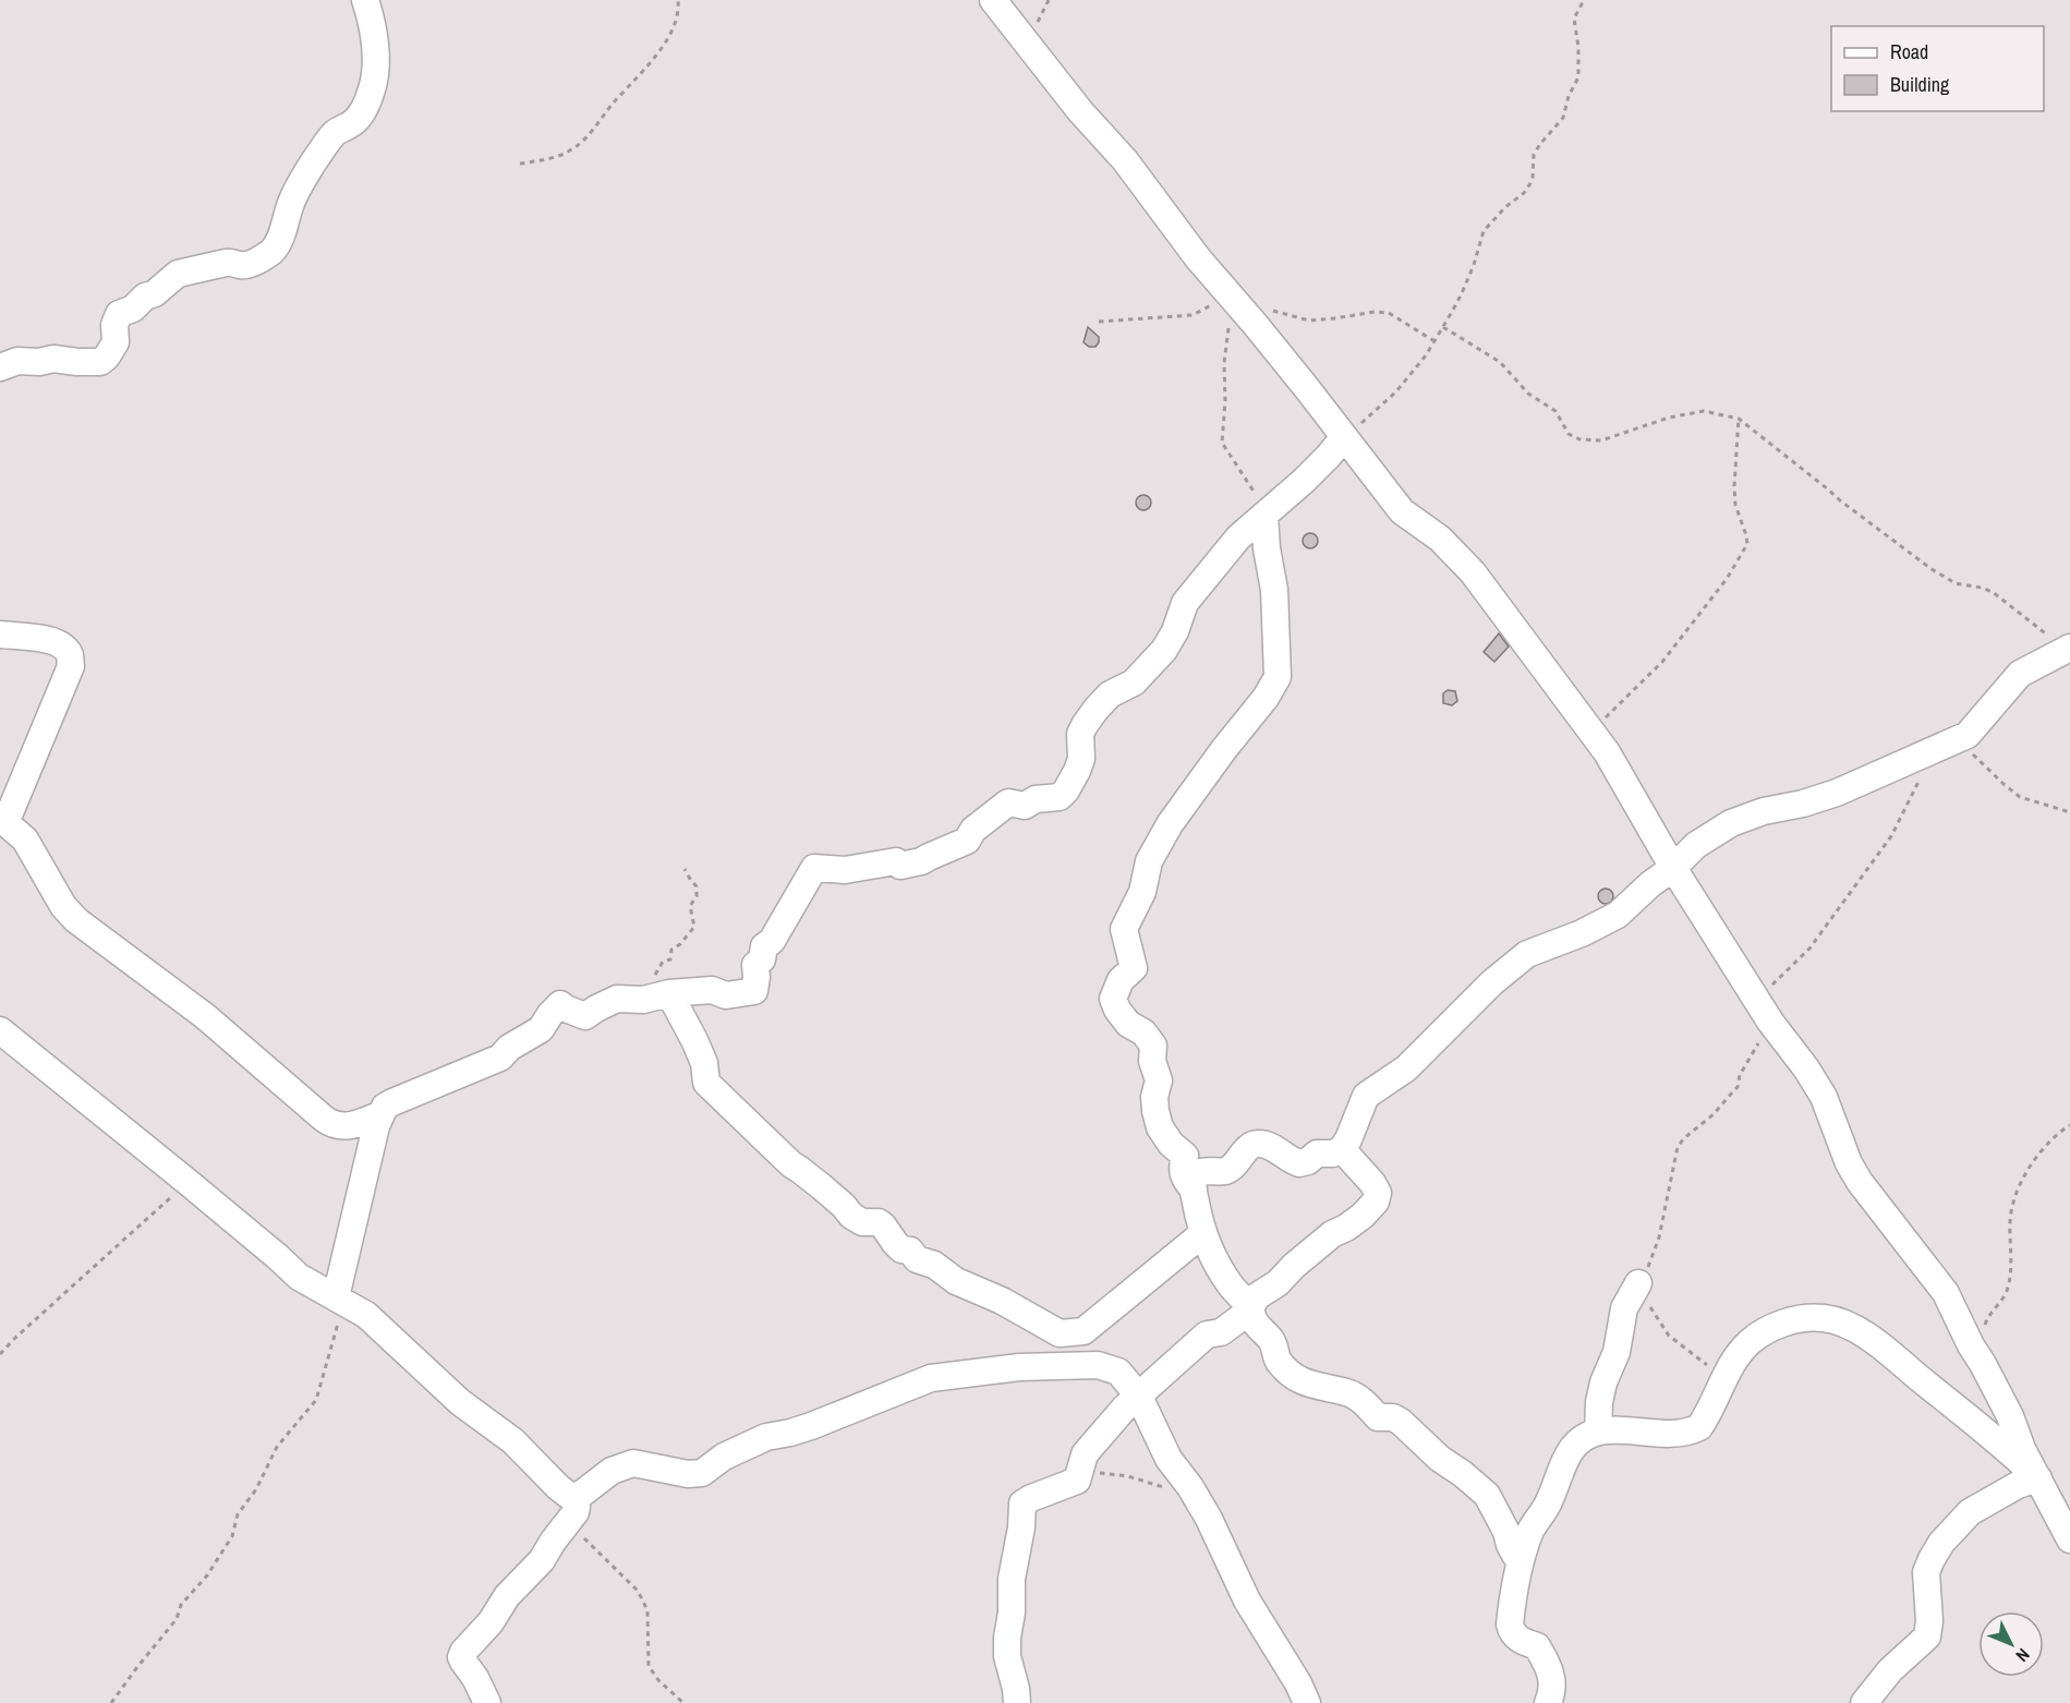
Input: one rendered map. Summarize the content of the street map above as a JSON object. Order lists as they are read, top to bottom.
{
  "legend": ["Road", "Building"],
  "north": "bottom right"
}
